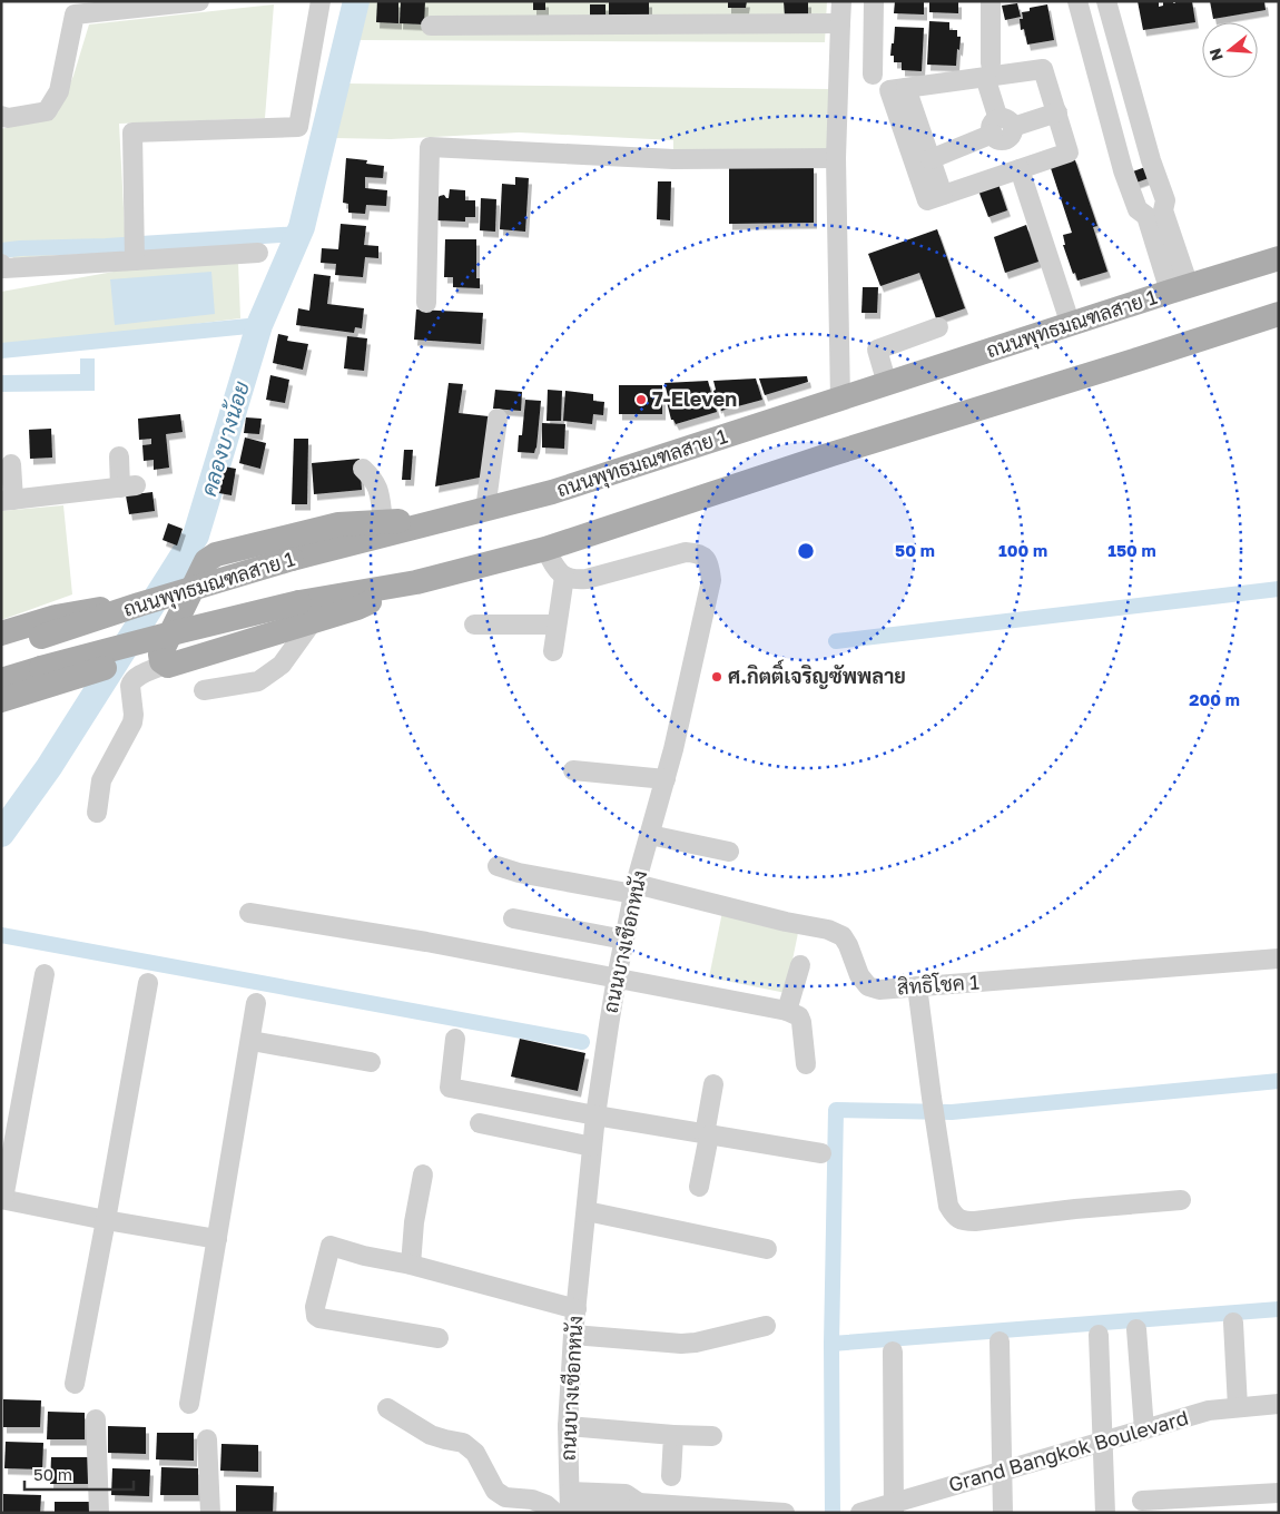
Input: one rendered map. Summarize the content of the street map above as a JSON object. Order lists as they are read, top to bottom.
{
  "streets": {
    "main road": ["ถนนพุทธมณฑลสาย 1"],
    "street": ["ถนนบางเชือกหนัง", "สิทธิโชค 1", "Grand Bangkok Boulevard"]
  },
  "crossings": [
    ["ถนนบางเชือกหนัง", "สิทธิโชค 1"]
  ],
  "water": ["คลองบางน้อย"],
  "places": ["7-Eleven", "ศ.กิตติ์เจริญซัพพลาย"],
  "scale_bar": "50 m",
  "north": "left",
  "rings": [
    "50 m",
    "100 m",
    "150 m",
    "200 m"
  ]
}
